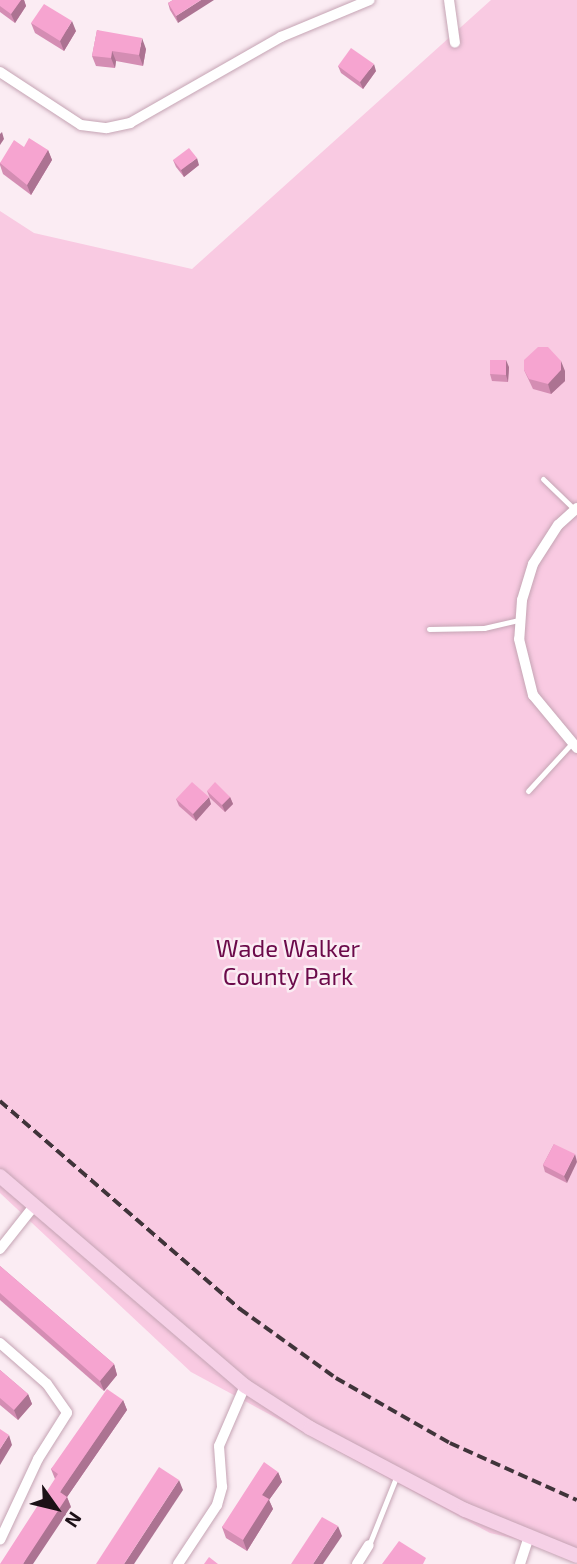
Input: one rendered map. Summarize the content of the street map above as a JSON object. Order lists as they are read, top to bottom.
{
  "parks": ["Wade Walker County Park"],
  "north": "bottom right"
}
